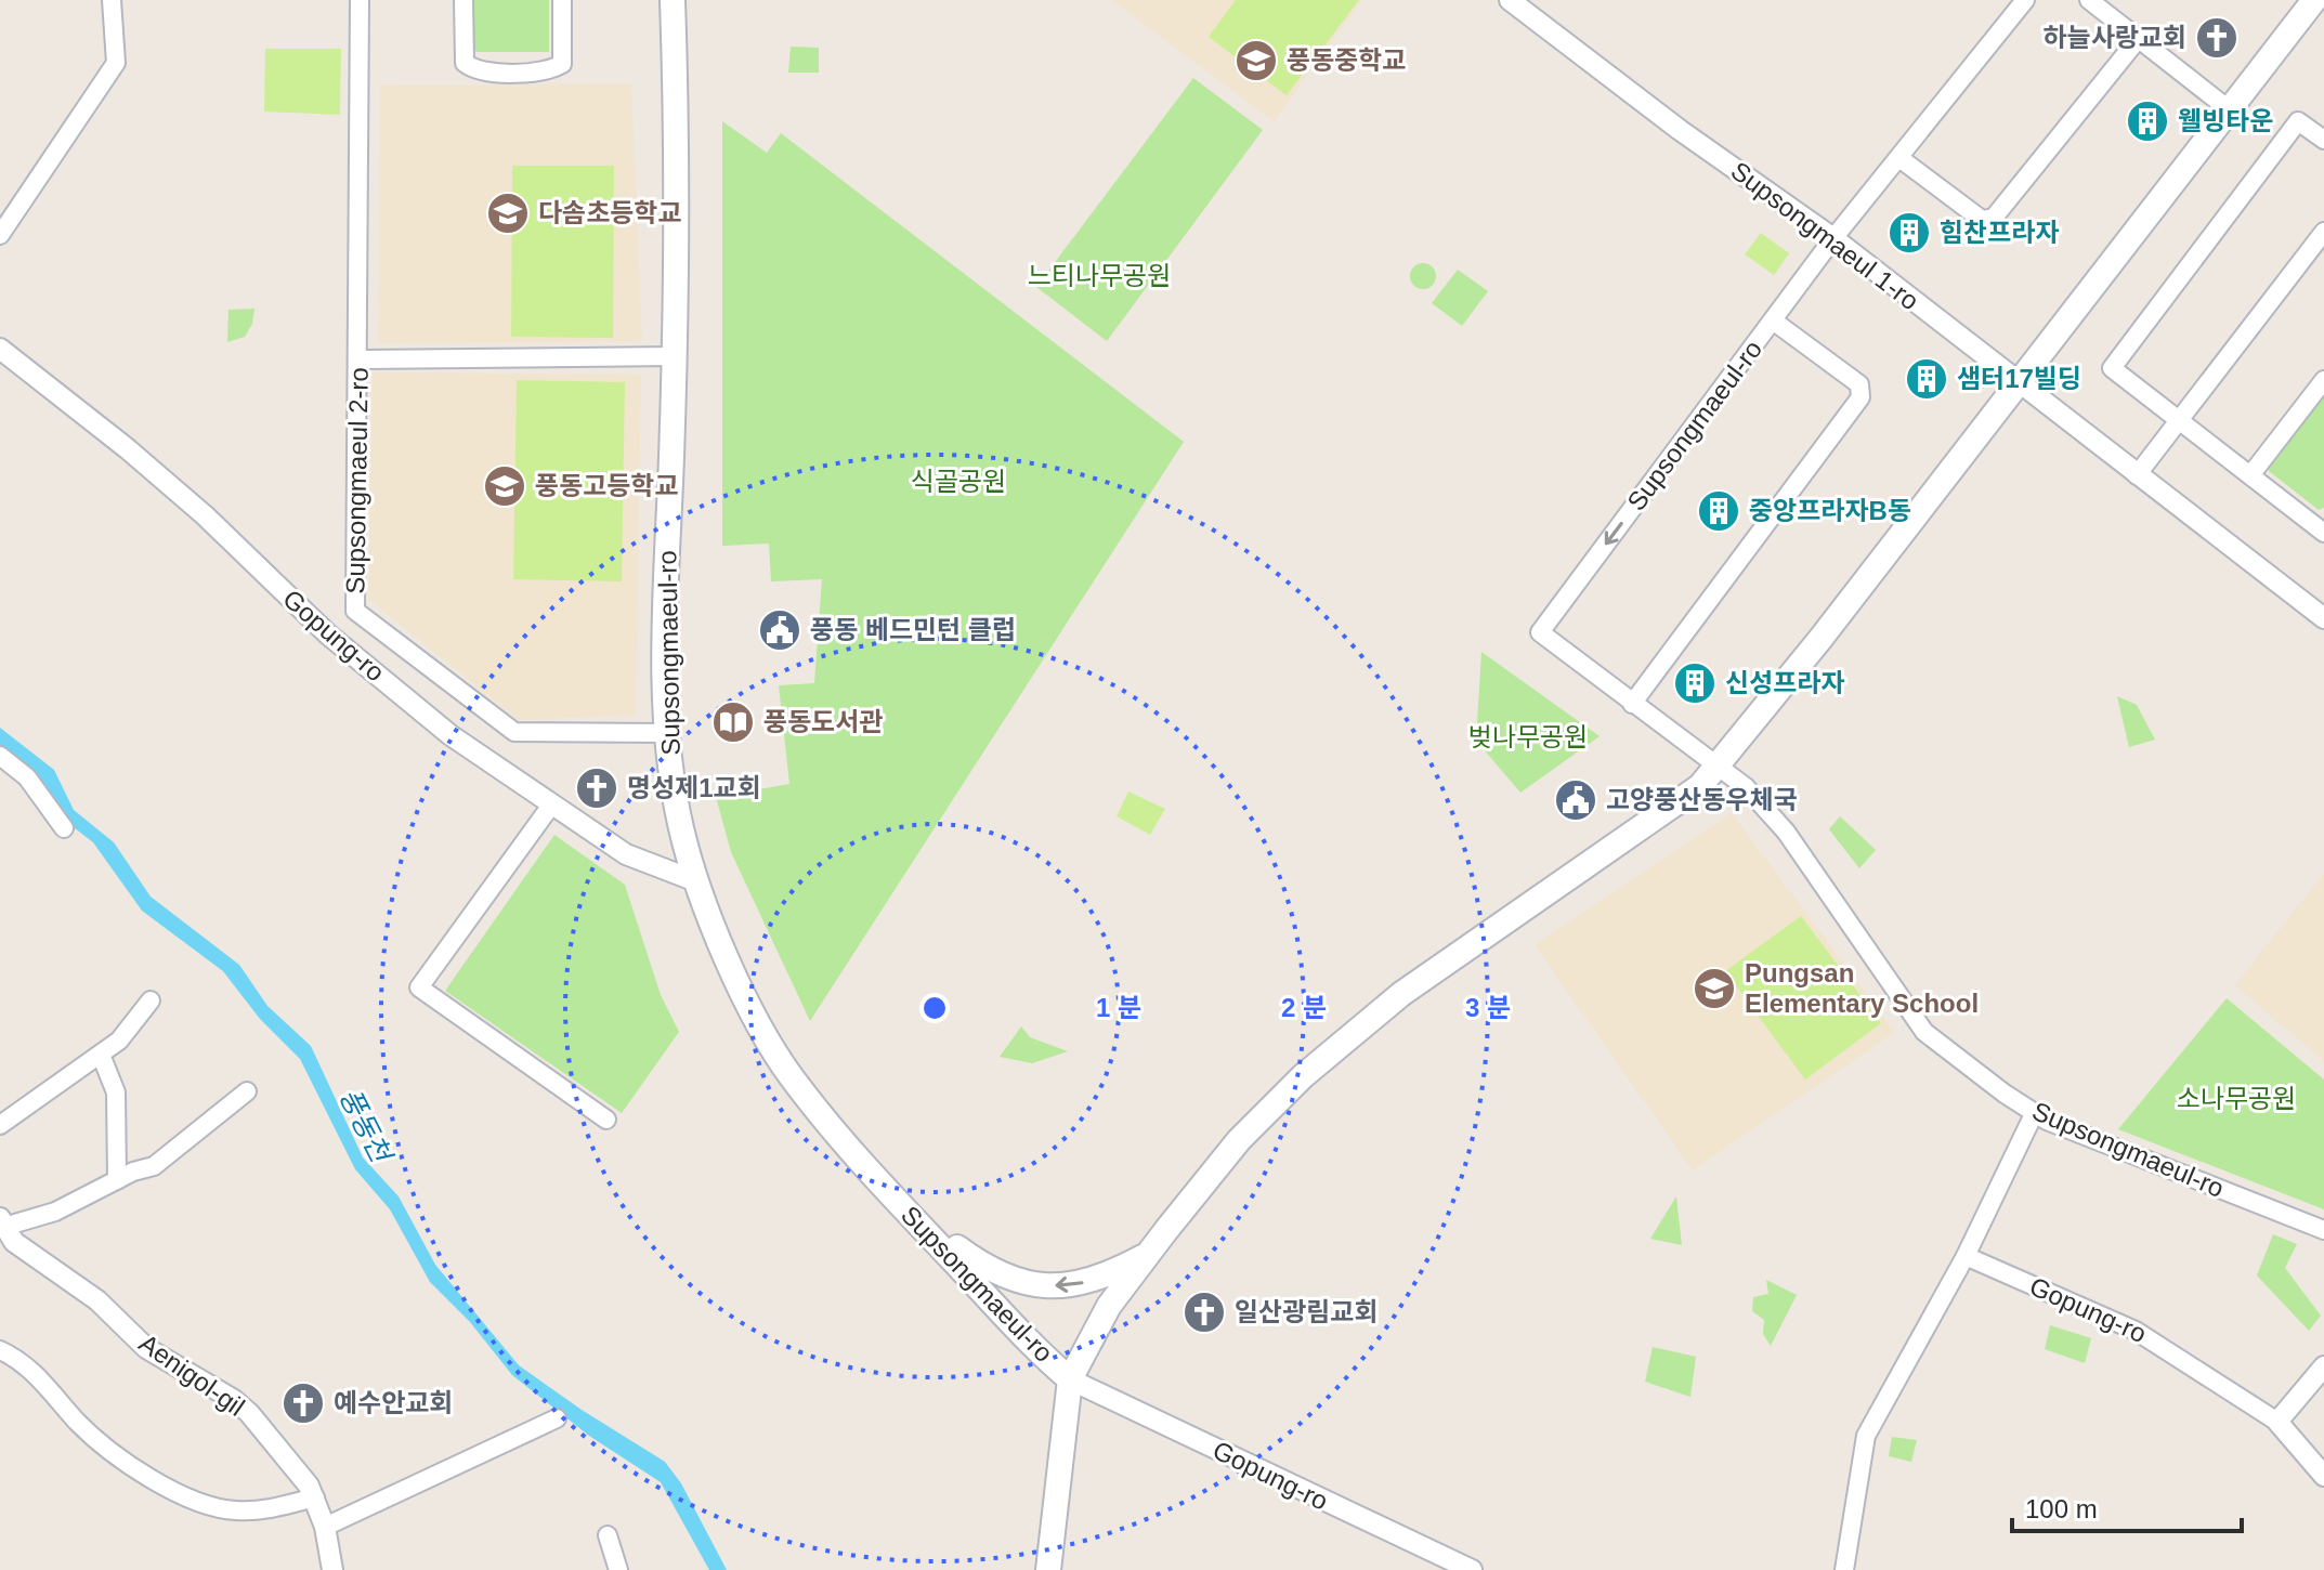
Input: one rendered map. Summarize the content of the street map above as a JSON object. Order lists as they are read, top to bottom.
{
  "streets": {
    "main road": ["Supsongmaeul-ro"],
    "street": [
      "Supsongmaeul 1-ro",
      "Supsongmaeul 2-ro",
      "Gopung-ro",
      "Aenigol-gil"
    ]
  },
  "crossings": [
    ["Supsongmaeul 1-ro", "Supsongmaeul-ro"],
    ["Supsongmaeul-ro", "Supsongmaeul 2-ro"],
    ["Supsongmaeul-ro", "Gopung-ro"]
  ],
  "water": ["풍동천"],
  "parks": [
    "느티나무공원",
    "식골공원",
    "벚나무공원",
    "소나무공원"
  ],
  "places": {
    "church": [
      "하늘사랑교회",
      "명성제1교회",
      "일산광림교회",
      "예수안교회"
    ],
    "school or university": [
      "풍동중학교",
      "다솜초등학교",
      "풍동고등학교",
      "Pungsan Elementary School"
    ],
    "building": [
      "웰빙타운",
      "힘찬프라자",
      "샘터17빌딩",
      "중앙프라자B동",
      "신성프라자"
    ],
    "public building": ["풍동 베드민턴 클럽", "고양풍산동우체국"],
    "library": ["풍동도서관"]
  },
  "scale_bar": "100 m",
  "rings": ["1 분", "2 분", "3 분"]
}
